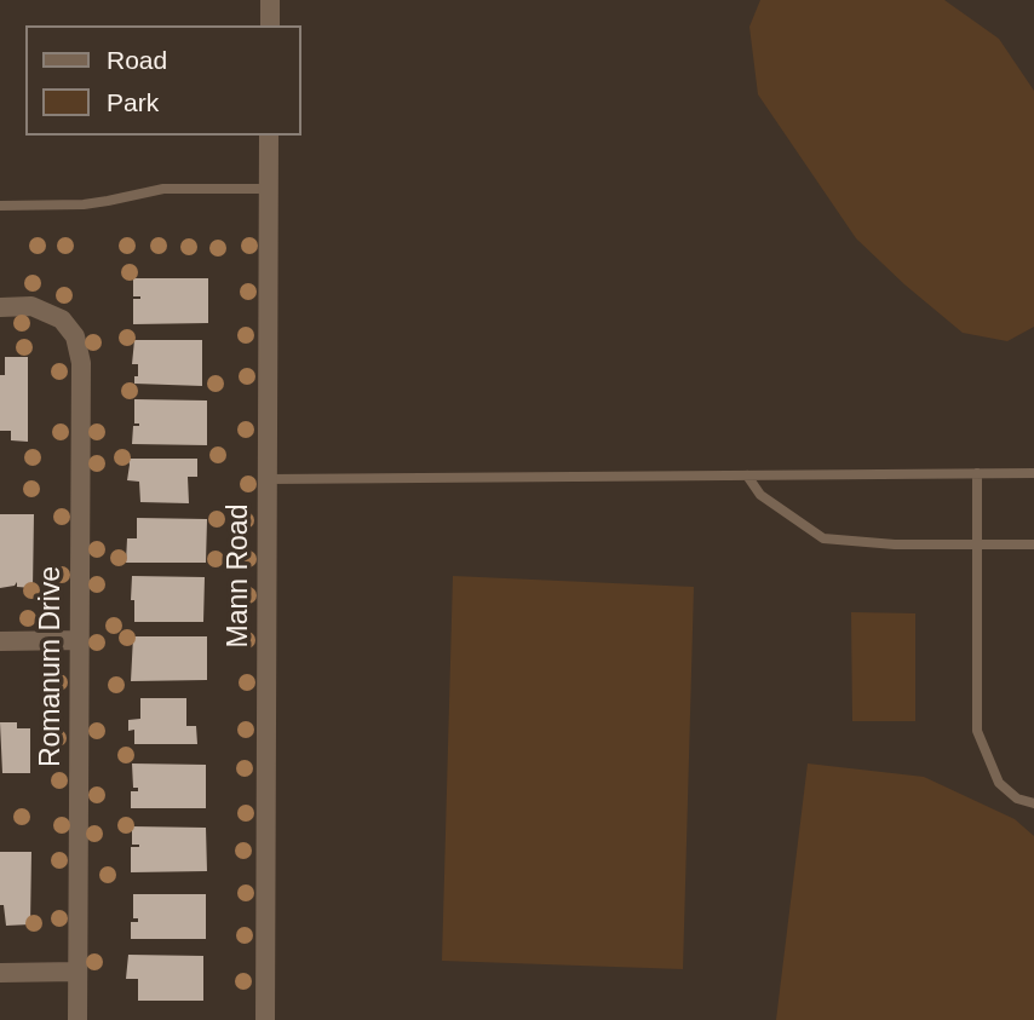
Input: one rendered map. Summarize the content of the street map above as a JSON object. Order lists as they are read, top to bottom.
{
  "streets": {
    "street": ["Mann Road", "Romanum Drive"]
  },
  "legend": ["Road", "Park"]
}
